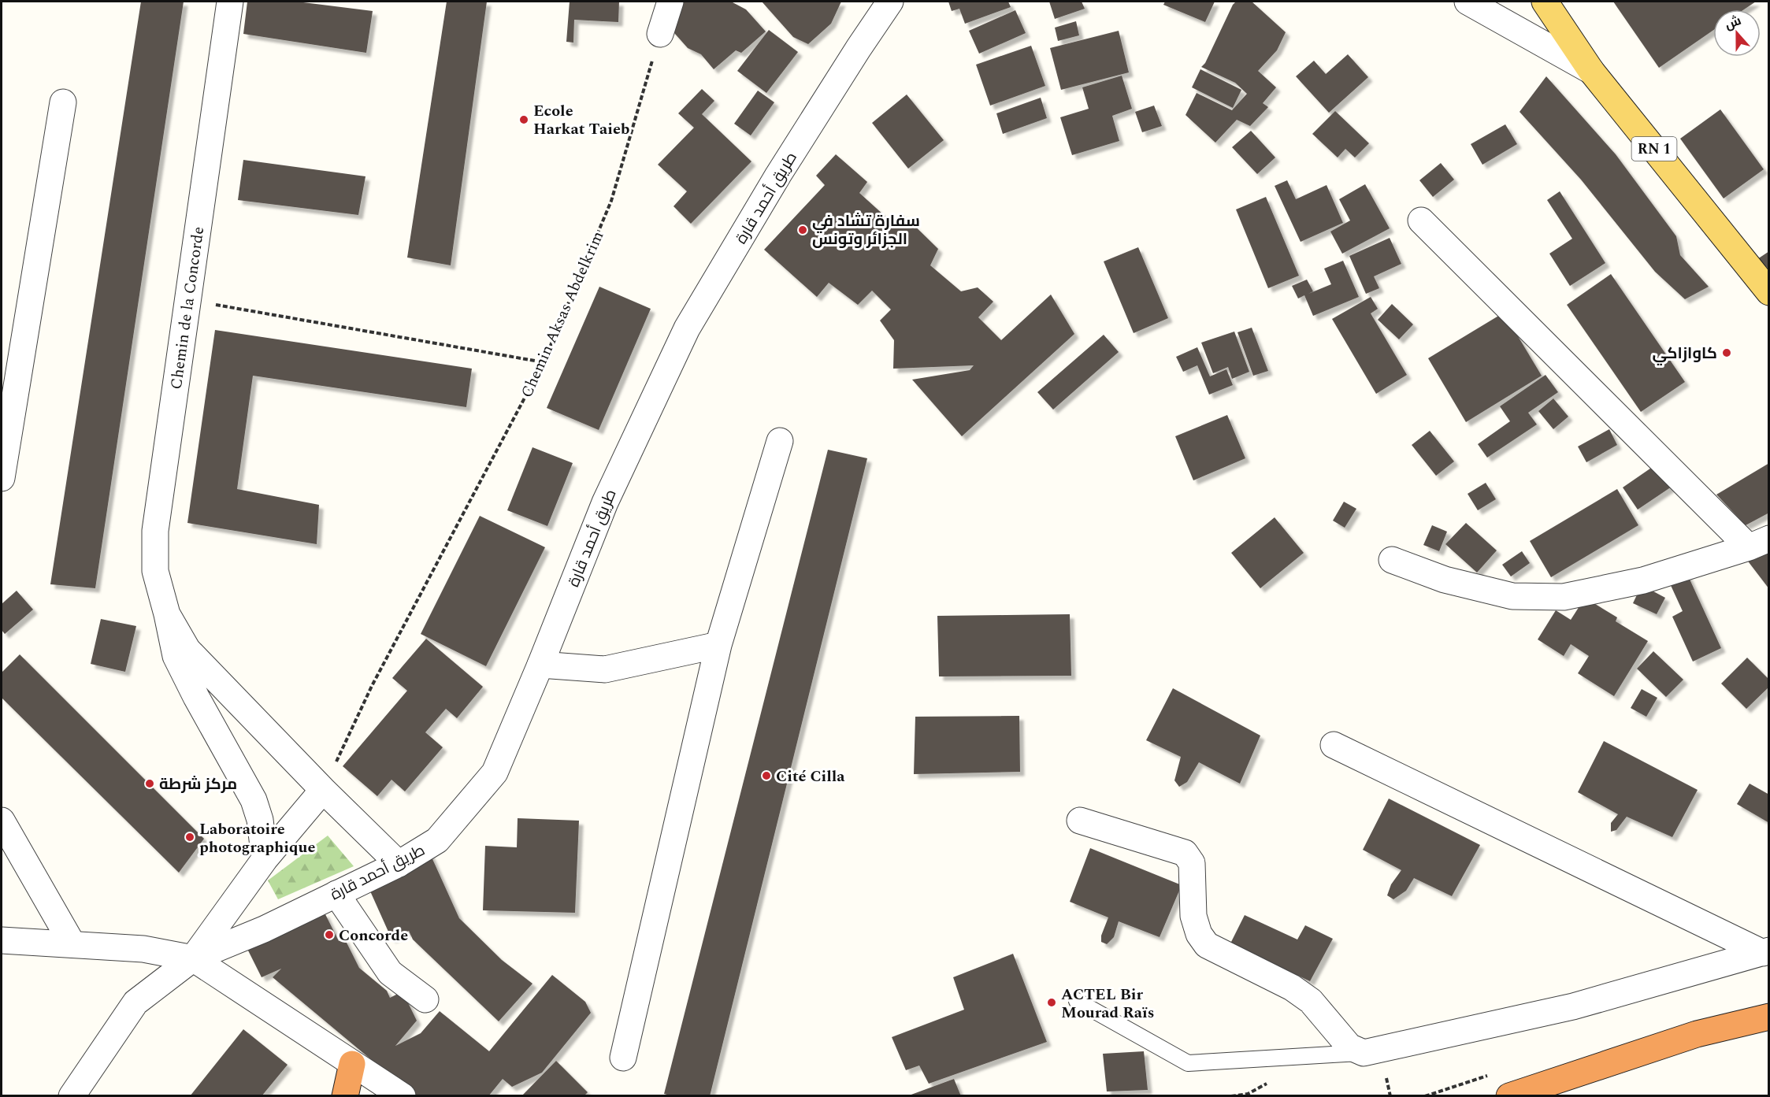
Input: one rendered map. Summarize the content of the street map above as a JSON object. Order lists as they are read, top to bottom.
{
  "streets": {
    "main road": ["RN 1"],
    "street": ["طريق أحمد قارة", "Chemin de la Concorde"],
    "path": ["Chemin Aksas Abdelkrim"]
  },
  "places": [
    "Ecole Harkat Taieb",
    "سفارة تشاد في الجزائر وتونس",
    "كاوازاكي",
    "Cité Cilla",
    "مركز شرطة",
    "Laboratoire photographique",
    "Concorde",
    "ACTEL Bir Mourad Raïs"
  ],
  "north": "top"
}
